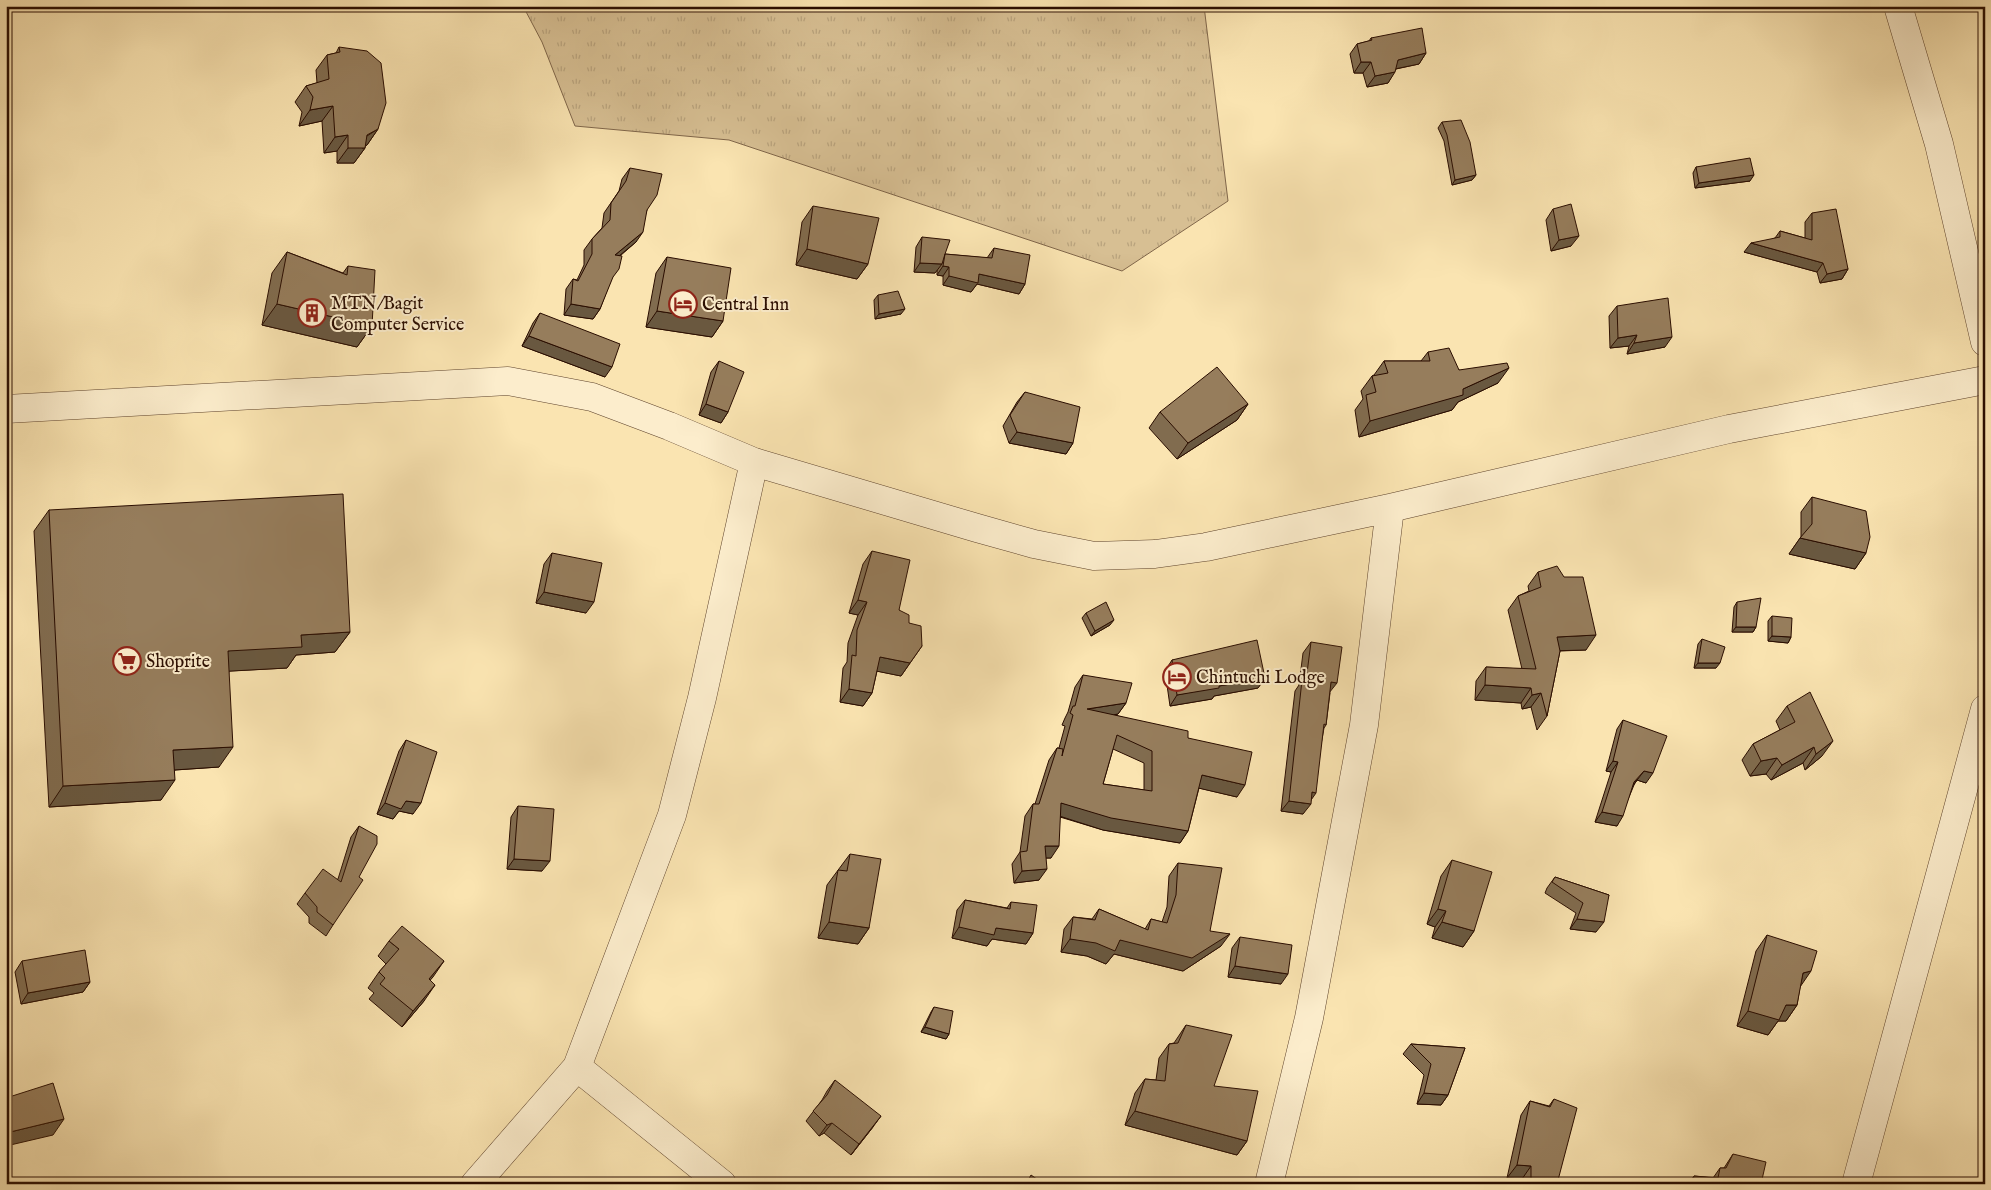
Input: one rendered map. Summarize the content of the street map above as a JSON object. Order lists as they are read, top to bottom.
{
  "places": {
    "hotel": ["Central Inn", "Chintuchi Lodge"],
    "building": ["MTN/Bagit Computer Service"],
    "supermarket": ["Shoprite"]
  }
}
